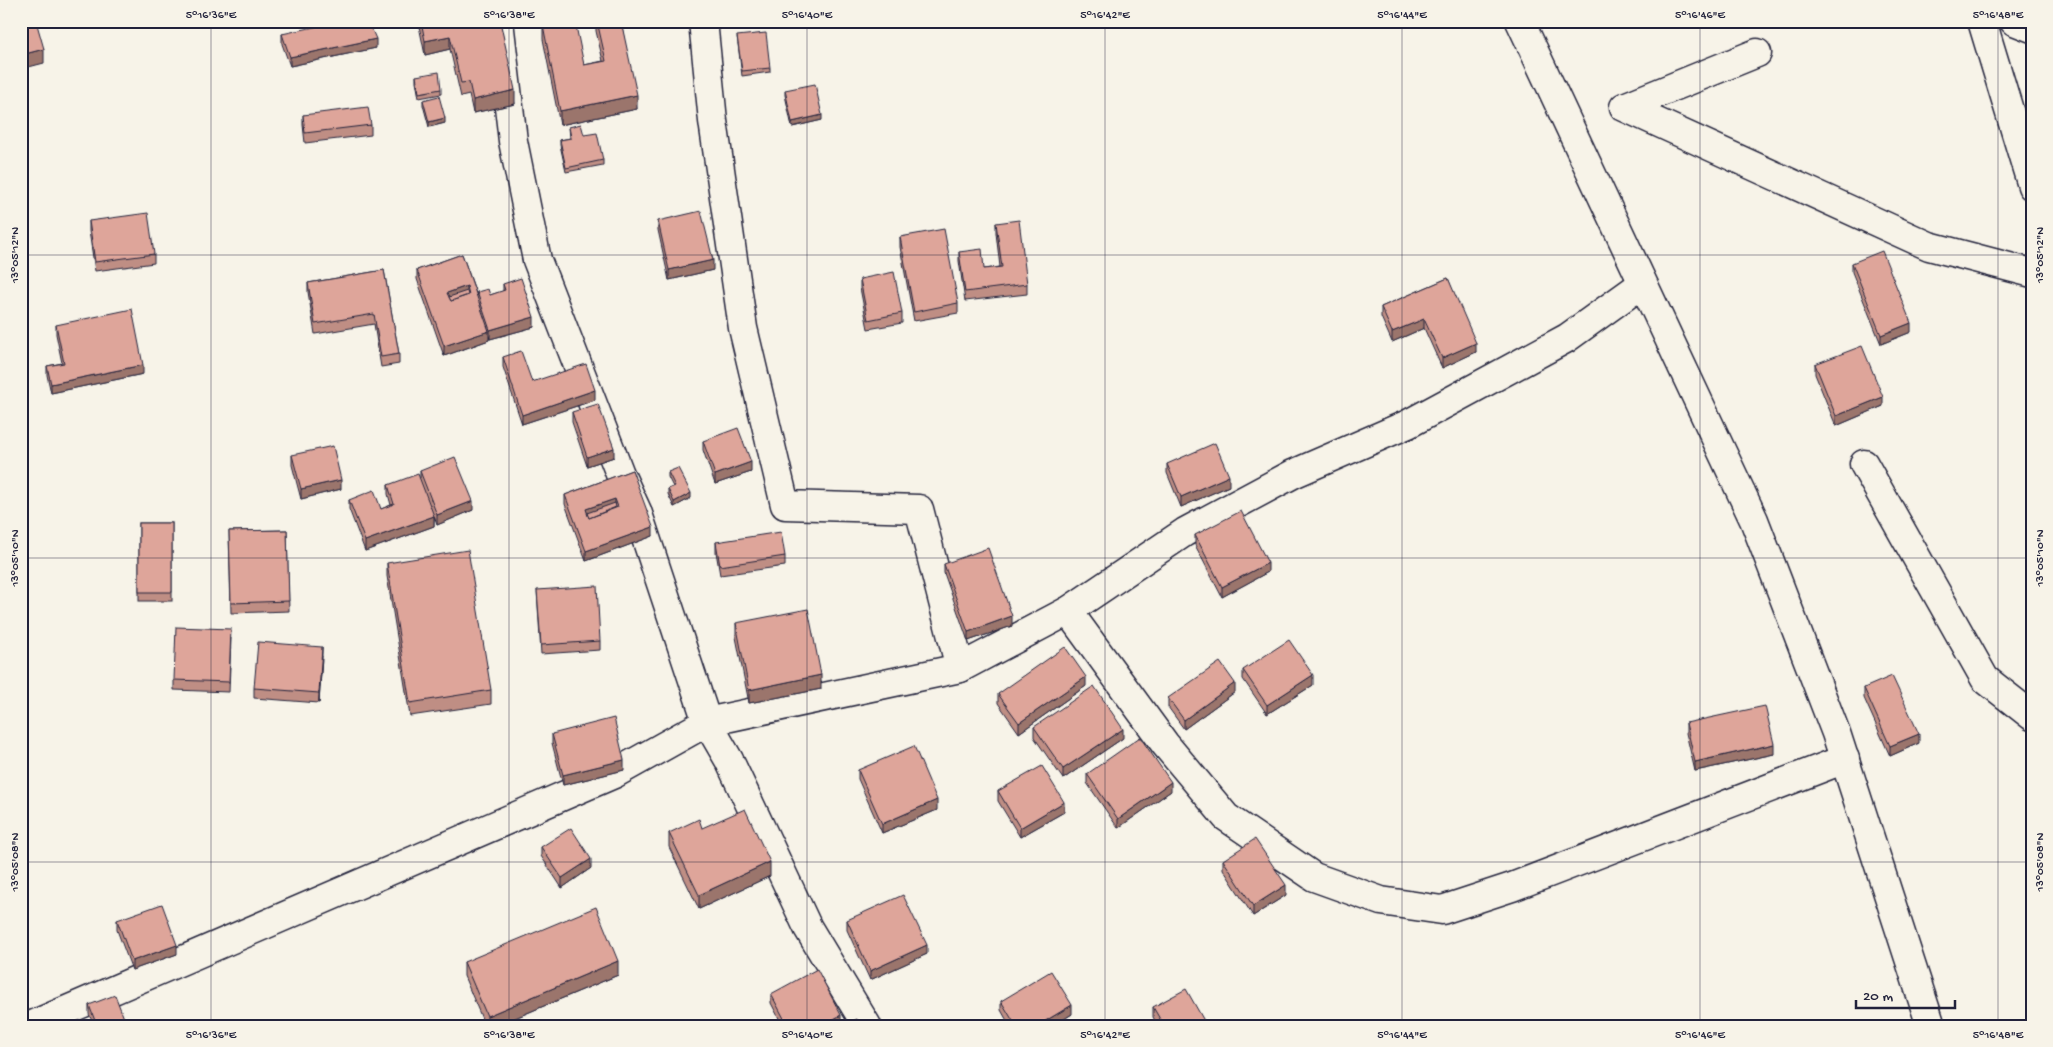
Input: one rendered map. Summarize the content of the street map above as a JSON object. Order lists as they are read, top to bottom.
{
  "scale_bar": "20 m",
  "coordinates": [
    "5°16'36\"E",
    "5°16'38\"E",
    "5°16'40\"E",
    "5°16'42\"E",
    "5°16'44\"E",
    "5°16'46\"E",
    "5°16'48\"E",
    "13°05'12\"N",
    "13°05'10\"N",
    "13°05'08\"N"
  ]
}
